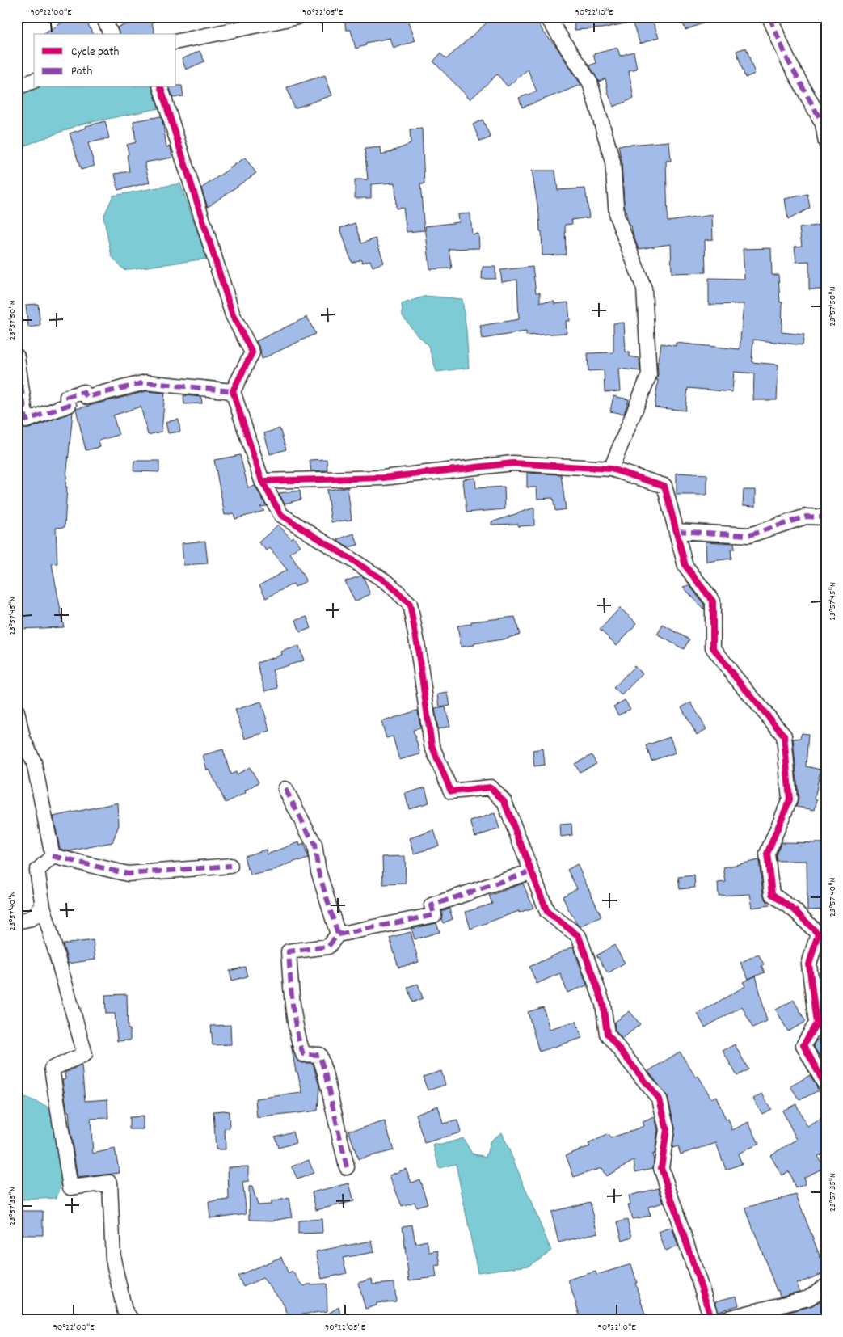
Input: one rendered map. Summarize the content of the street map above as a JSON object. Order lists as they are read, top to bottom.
{
  "legend": ["Cycle path", "Path"],
  "coordinates": [
    "90°22'00\"E",
    "90°22'05\"E",
    "90°22'10\"E",
    "23°57'50\"N",
    "23°57'45\"N",
    "23°57'40\"N",
    "23°57'35\"N"
  ]
}
